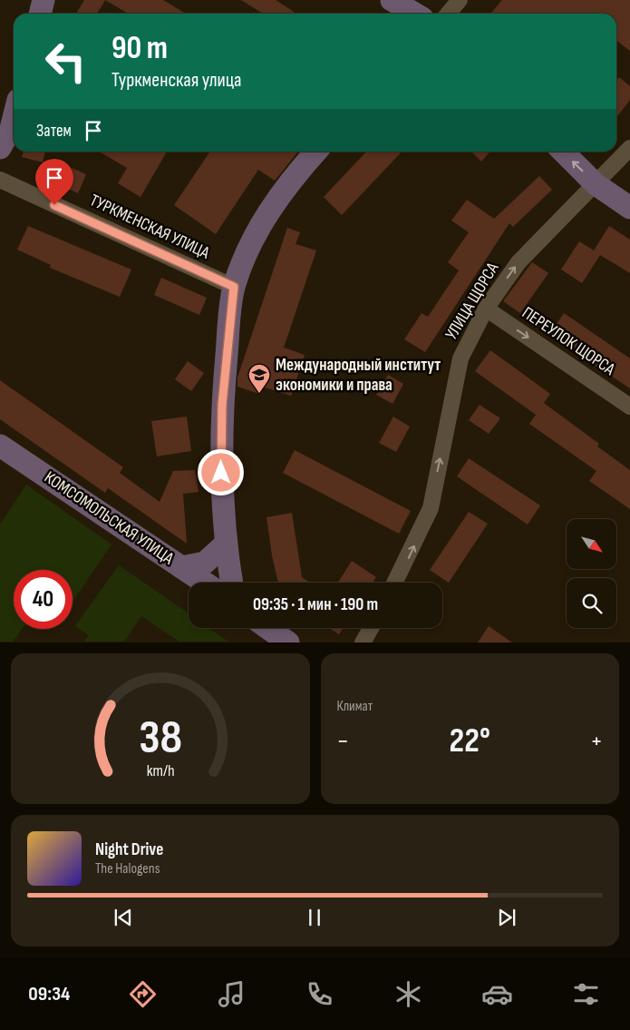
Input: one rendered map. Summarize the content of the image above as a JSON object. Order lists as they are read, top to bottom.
{
  "streets": {
    "street": [
      "ТУРКМЕНСКАЯ УЛИЦА",
      "УЛИЦА ЩОРСА",
      "ПЕРЕУЛОК ЩОРСА",
      "КОМСОМОЛЬСКАЯ УЛИЦА"
    ]
  },
  "crossings": [
    ["УЛИЦА ЩОРСА", "ПЕРЕУЛОК ЩОРСА"]
  ],
  "one_way": ["УЛИЦА ЩОРСА", "ПЕРЕУЛОК ЩОРСА"],
  "places": {
    "school or university": ["Международный институт экономики и права"]
  },
  "north": "bottom right",
  "page": {
    "turn": ["90 m", "Туркменская улица"],
    "then": "Затем",
    "limit": "40",
    "trip": "09:35 · 1 мин · 190 m",
    "tile": "Климат",
    "heat": ["−", "22°", "+"],
    "song": ["Night Drive", "The Halogens"],
    "tabs": "09:34",
    "gauge": ["38", "km/h"]
  }
}
